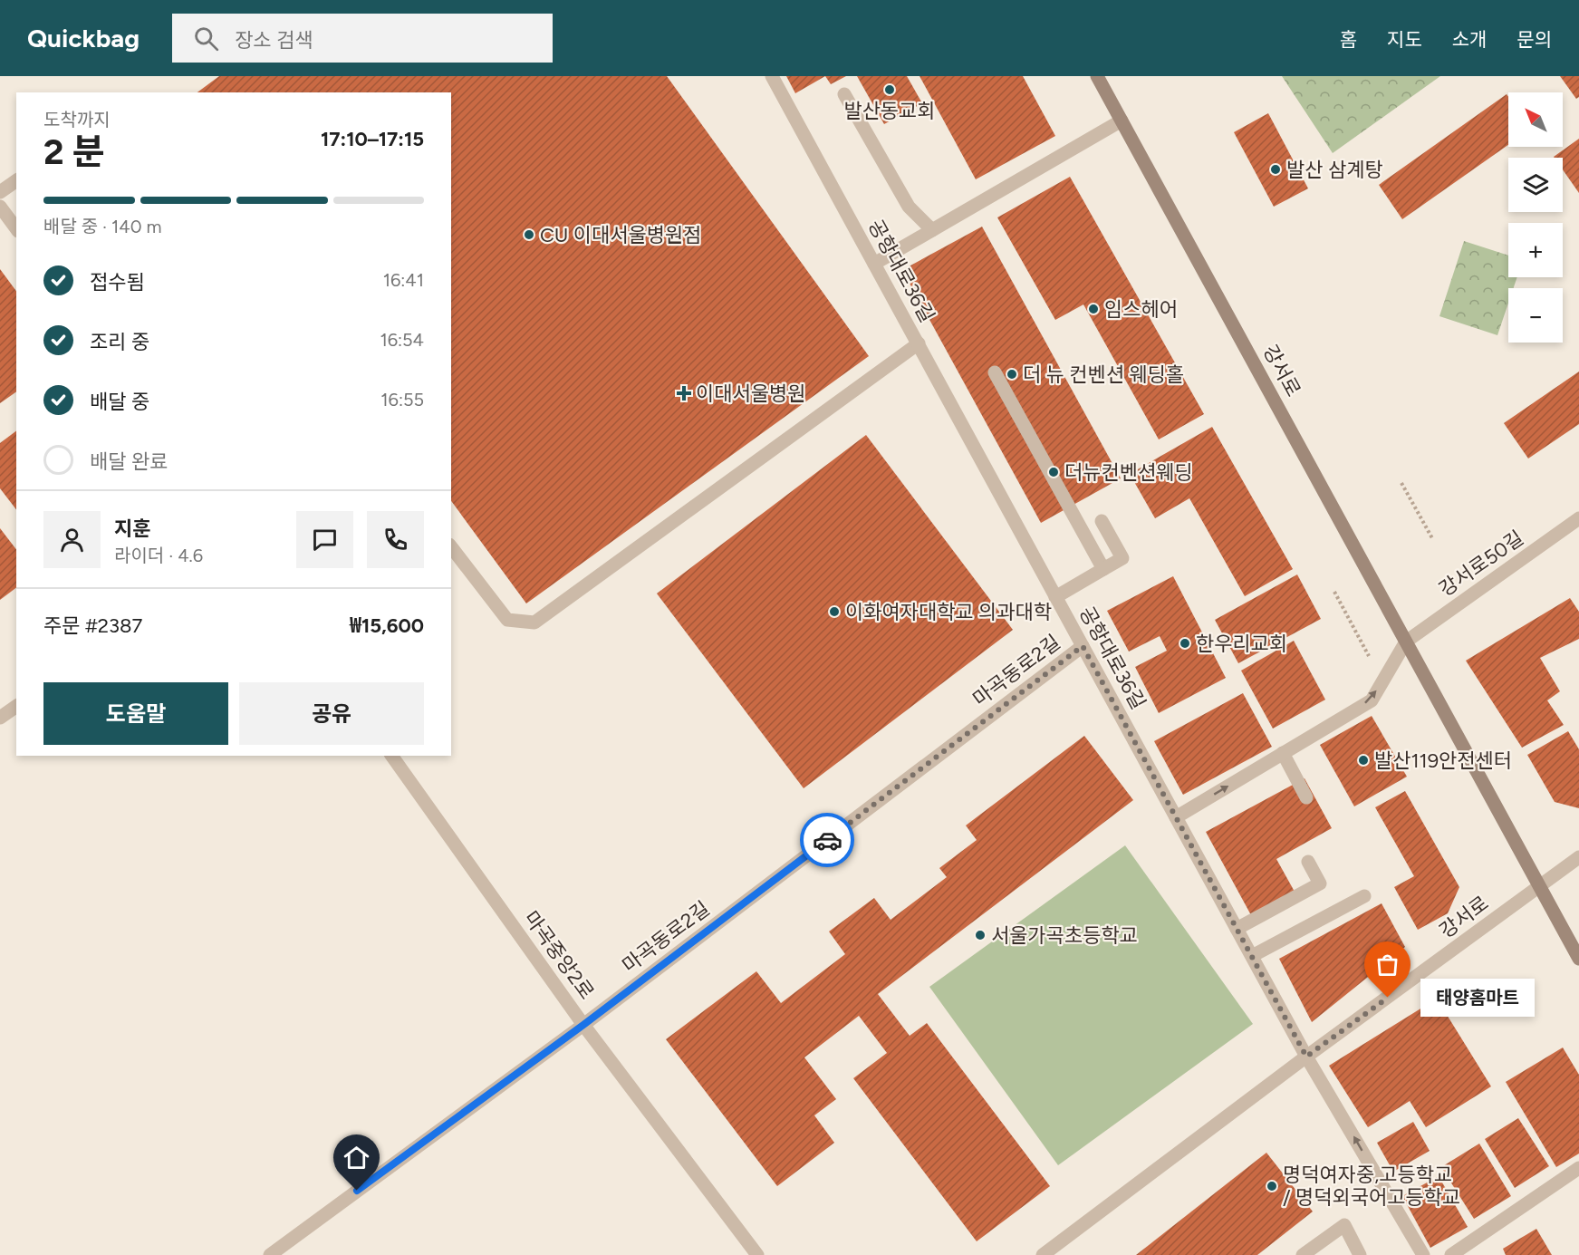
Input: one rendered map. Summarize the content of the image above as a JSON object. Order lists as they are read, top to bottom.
{
  "streets": {
    "main road": ["강서로"],
    "street": [
      "공항대로36길",
      "강서로50길",
      "마곡동로2길",
      "마곡중앙2로"
    ]
  },
  "crossings": [
    ["공항대로36길", "강서로"],
    ["공항대로36길", "마곡동로2길"],
    ["강서로", "강서로50길"],
    ["마곡동로2길", "마곡중앙2로"]
  ],
  "places": {
    "other": [
      "발산동교회",
      "발산 삼계탕",
      "CU 이대서울병원점",
      "임스헤어",
      "더 뉴 컨벤션 웨딩홀",
      "더뉴컨벤션웨딩",
      "이화여자대학교 의과대학",
      "한우리교회",
      "발산119안전센터",
      "서울가곡초등학교",
      "태양홈마트",
      "명덕여자중,고등학교 / 명덕외국어고등학교"
    ],
    "health": ["이대서울병원"]
  },
  "north": "top left",
  "page": {
    "header": "Quickbag",
    "search": "장소 검색",
    "nav": [
      "홈",
      "지도",
      "소개",
      "문의"
    ],
    "map_buttons": ["+", "−"],
    "heading": ["2 분", "도착까지", "17:10–17:15"],
    "panel": [
      "지훈",
      "라이더 · 4.6",
      "주문 #2387",
      "₩15,600"
    ],
    "bar": "배달 중 · 140 m",
    "list": [
      ["접수됨", "16:41"],
      ["조리 중", "16:54"],
      ["배달 중", "16:55"],
      "배달 완료"
    ],
    "buttons": ["도움말", "공유"],
    "bubble": "태양홈마트"
  }
}
